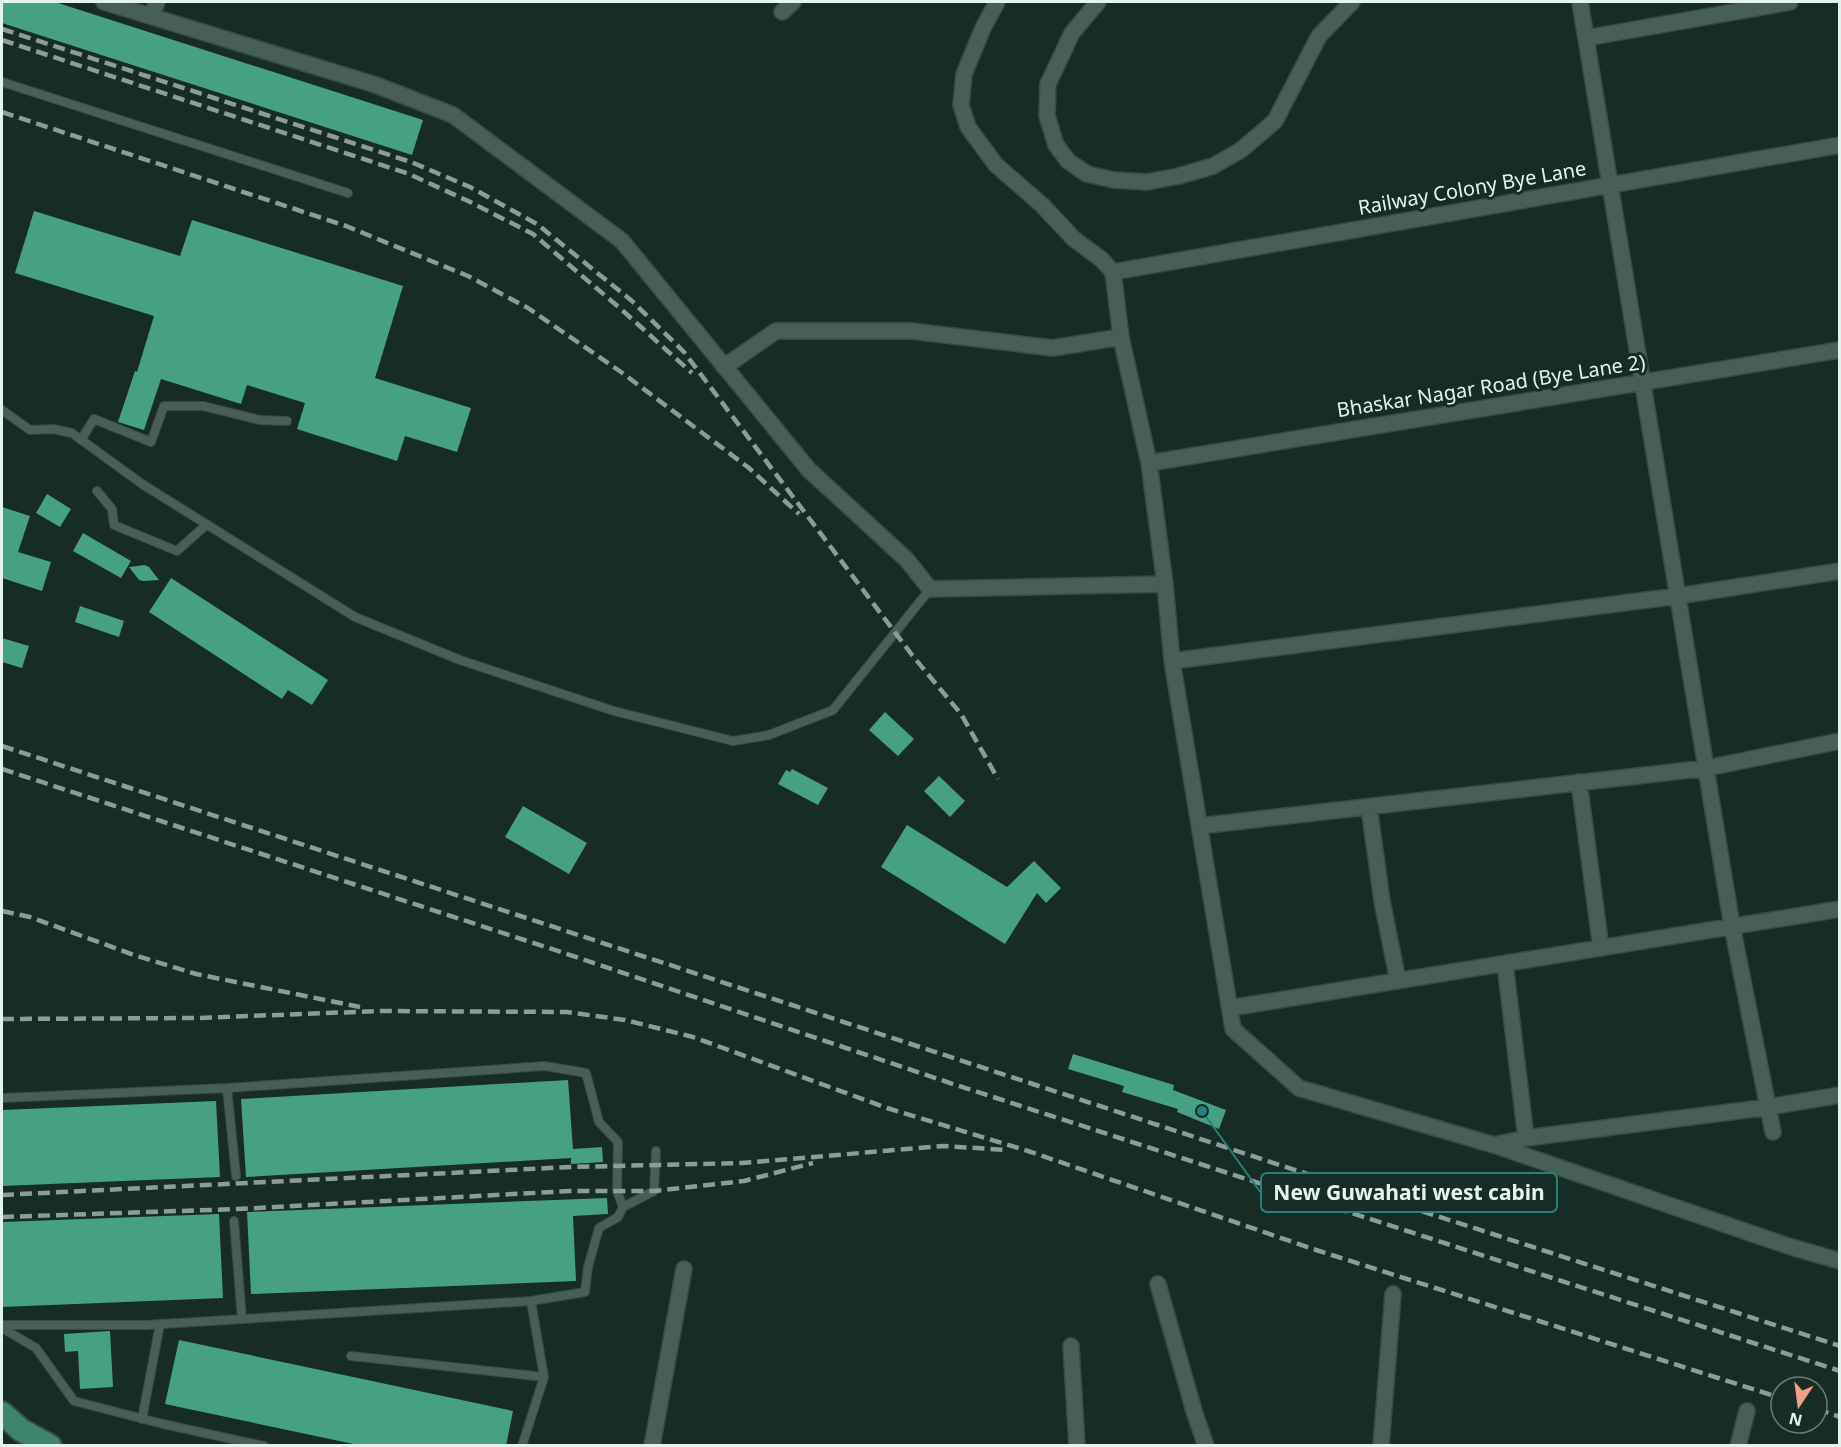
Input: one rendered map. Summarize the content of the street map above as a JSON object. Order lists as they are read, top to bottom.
{
  "streets": {
    "street": ["Railway Colony Bye Lane", "Bhaskar Nagar Road (Bye Lane 2)"]
  },
  "places": ["New Guwahati west cabin"],
  "north": "bottom"
}
